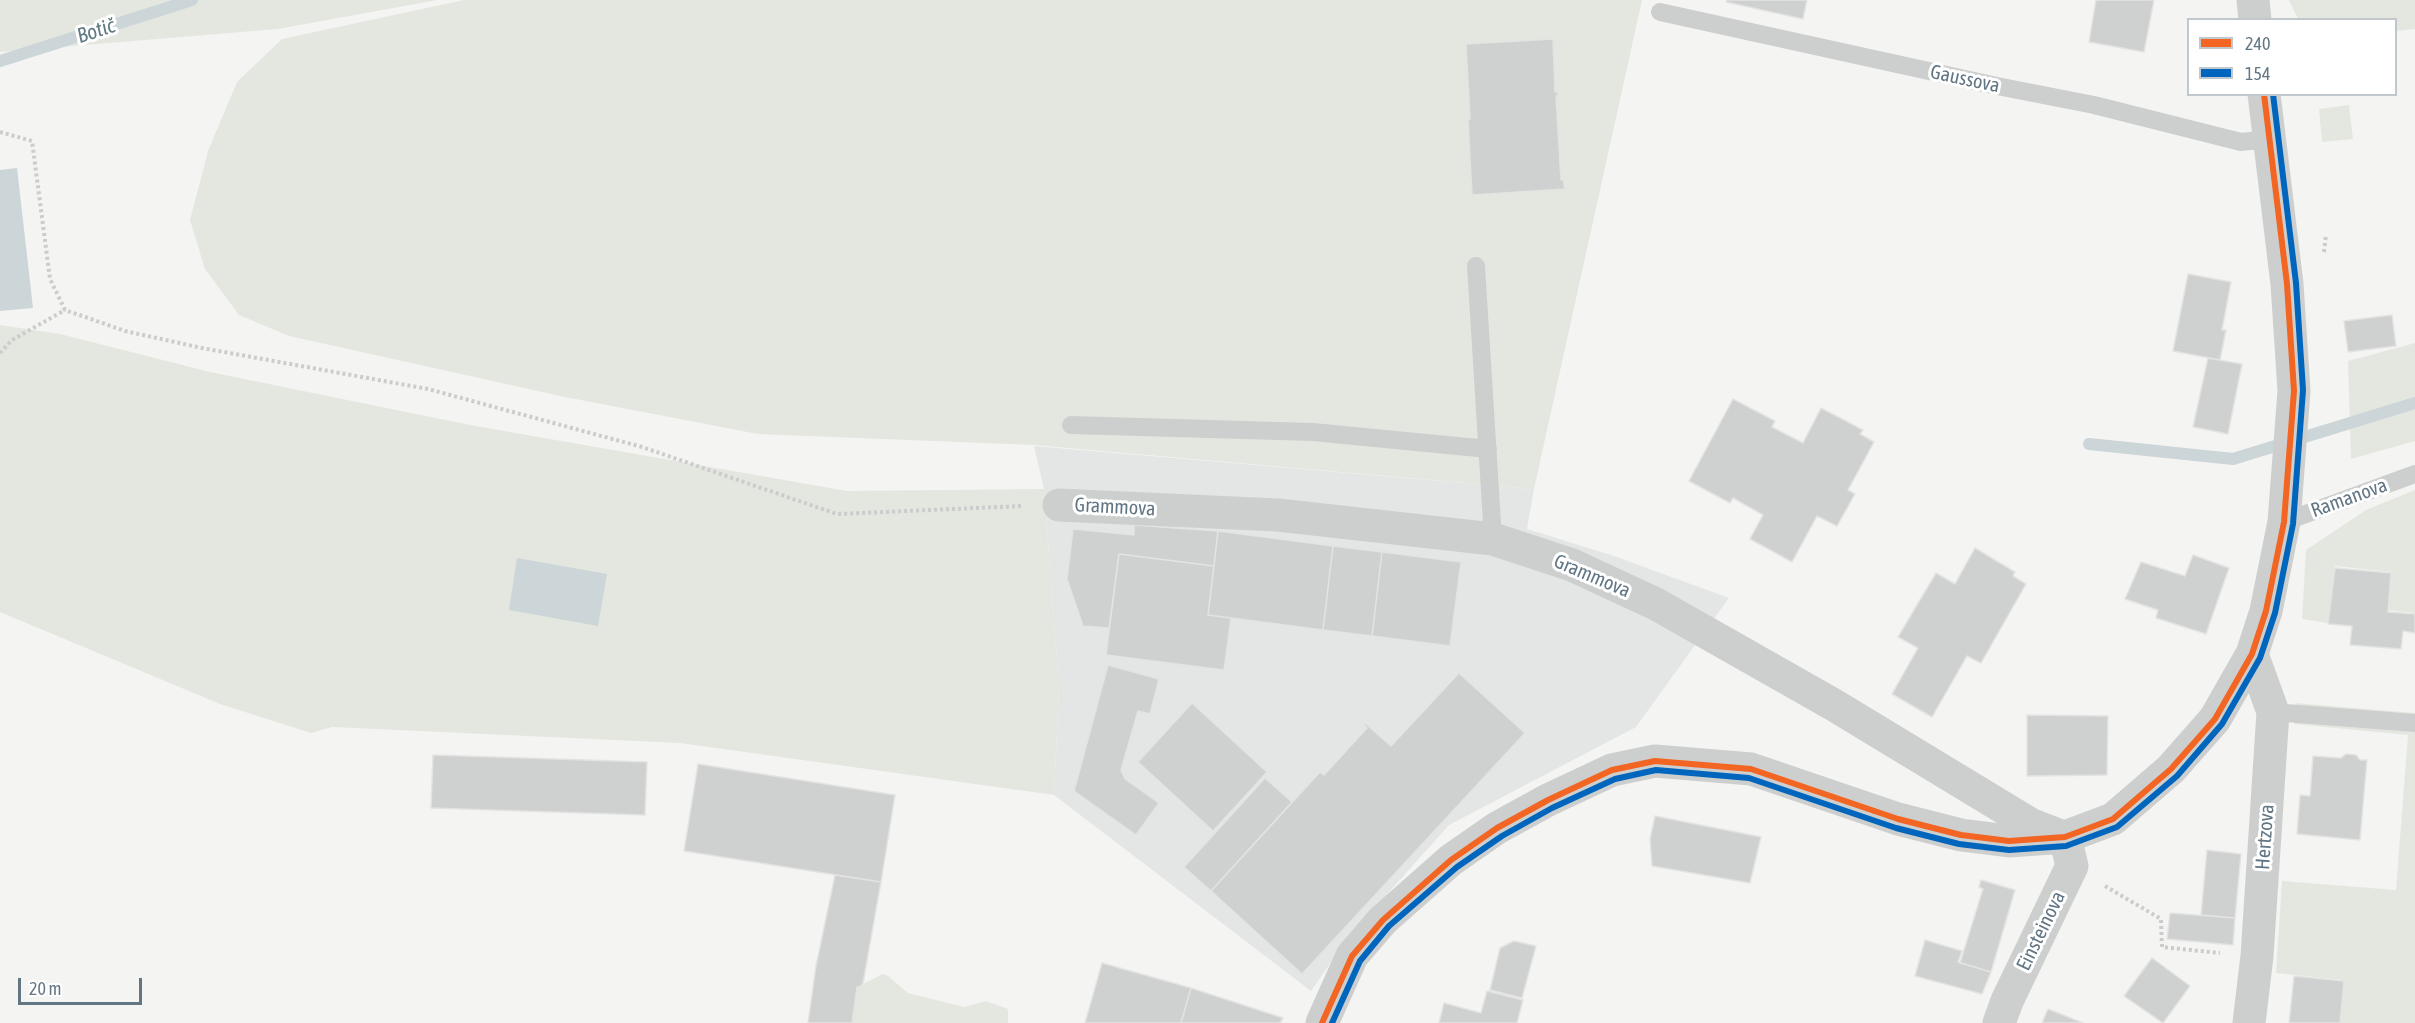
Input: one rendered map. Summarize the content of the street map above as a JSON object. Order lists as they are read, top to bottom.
{
  "streets": {
    "street": ["Grammova", "Hertzova", "Einsteinova"],
    "lane": ["Gaussova", "Ramanova"]
  },
  "crossings": [
    ["Grammova", "Einsteinova"]
  ],
  "water": ["Botič"],
  "lines": ["transit line 240", "transit line 154"],
  "legend": ["240", "154"],
  "scale_bar": "20 m"
}
